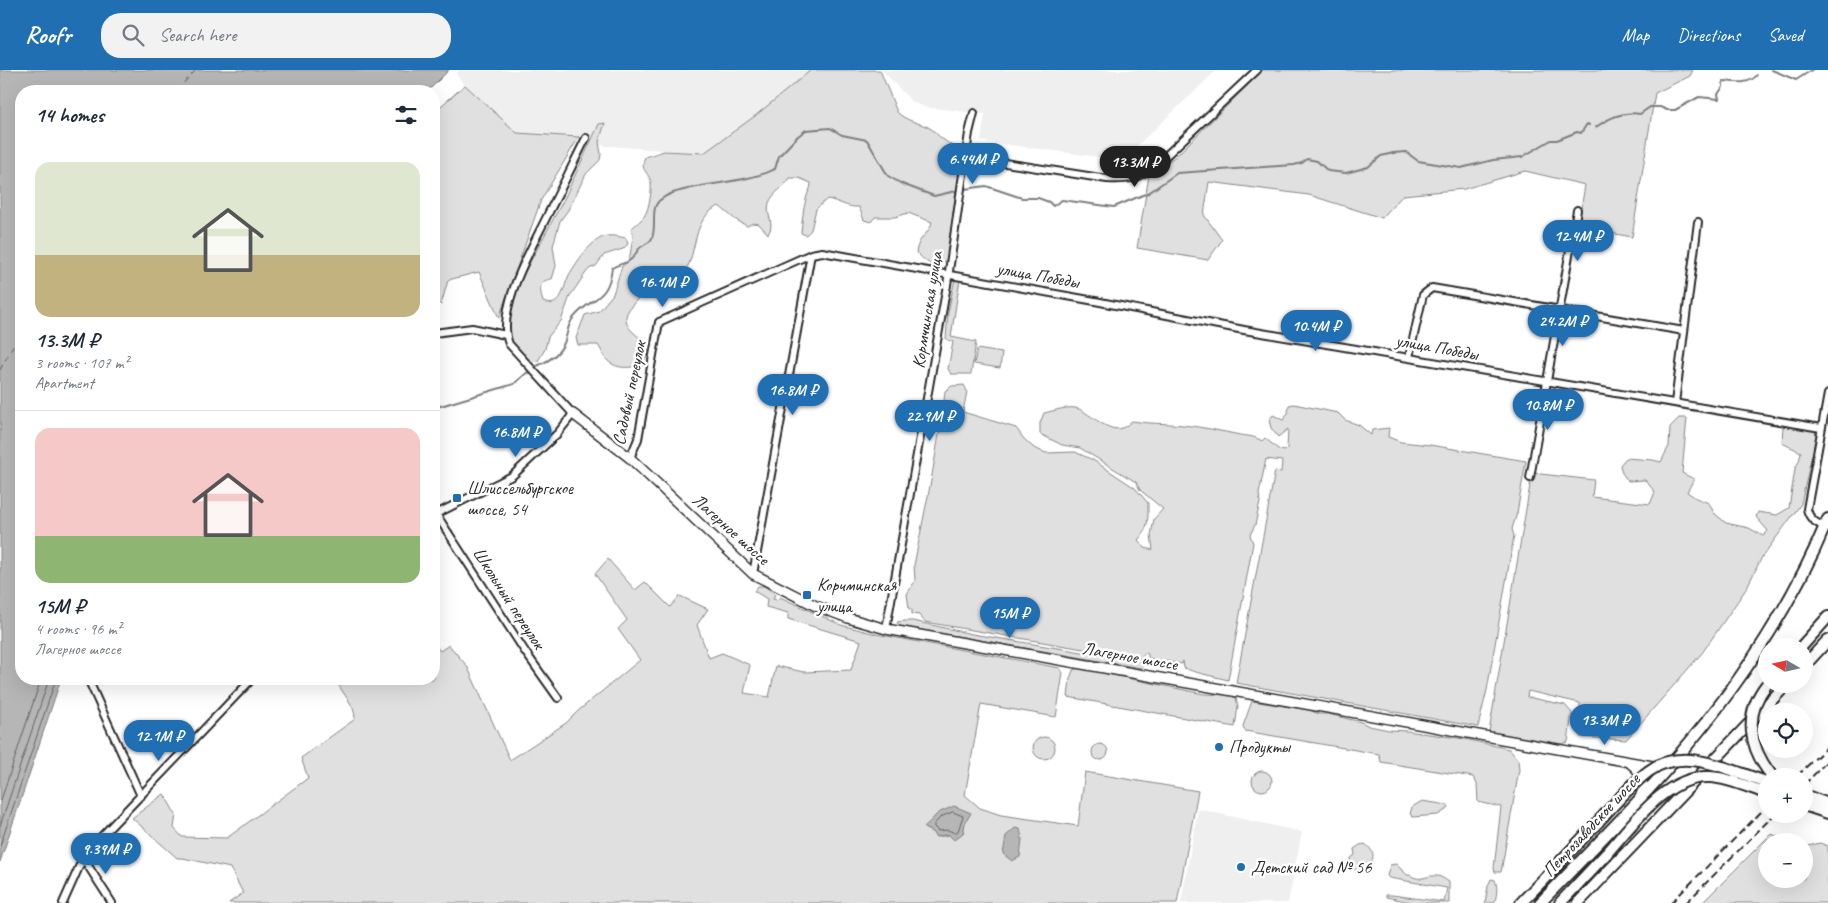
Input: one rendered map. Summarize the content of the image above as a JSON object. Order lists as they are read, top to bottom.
{
  "streets": {
    "main road": ["Петрозаводское шоссе"],
    "street": [
      "улица Победы",
      "Кормчинская улица",
      "Садовый переулок",
      "Лагерное шоссе",
      "Школьный переулок"
    ]
  },
  "crossings": [
    ["улица Победы", "Кормчинская улица"],
    ["улица Победы", "Садовый переулок"],
    ["Кормчинская улица", "Лагерное шоссе"],
    ["Садовый переулок", "Лагерное шоссе"],
    ["Лагерное шоссе", "Петрозаводское шоссе"]
  ],
  "places": {
    "transit": ["Шлиссельбургское шоссе, 54", "Корчминская улица"],
    "other": ["Продукты", "Детский сад № 56"]
  },
  "north": "left",
  "page": {
    "header": "Roofr",
    "search": "Search here",
    "nav": ["Map", "Directions", "Saved"],
    "heading": "14 homes",
    "price": [
      "6.44M ₽",
      "13.3M ₽",
      "12.4M ₽",
      "16.1M ₽",
      "24.2M ₽",
      "10.4M ₽",
      "16.8M ₽",
      "10.8M ₽",
      "22.9M ₽",
      "16.8M ₽",
      "15M ₽",
      "13.3M ₽",
      "12.1M ₽",
      "9.39M ₽"
    ],
    "list": [
      {
        "name": "13.3M ₽",
        "note": "3 rooms · 107 m² · Apartment"
      },
      {
        "name": "15M ₽",
        "note": "4 rooms · 96 m² · Лагерное шоссе"
      }
    ],
    "map_buttons": ["+", "−"]
  }
}
